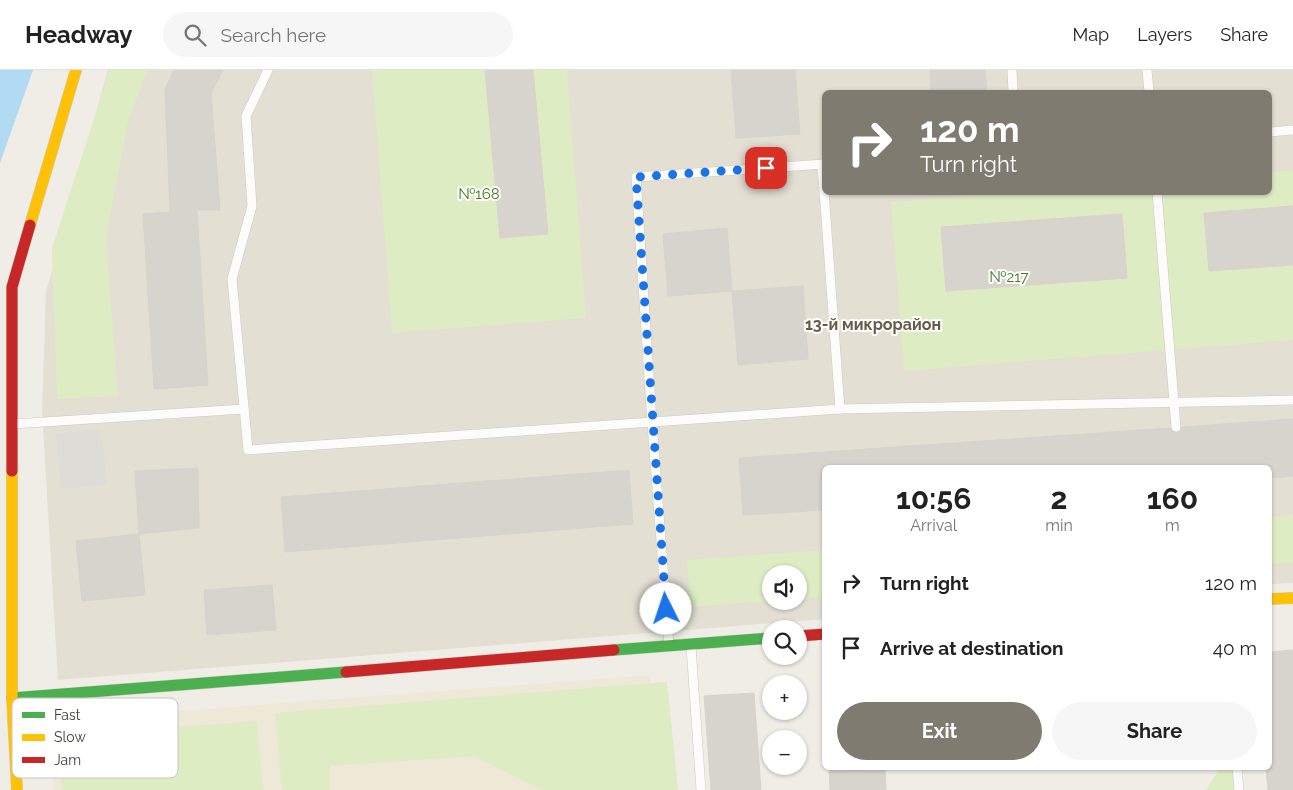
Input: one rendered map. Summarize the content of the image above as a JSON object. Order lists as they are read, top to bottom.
{
  "districts": ["13-й микрорайон"],
  "parks": ["№168", "№217"],
  "legend": ["Fast", "Slow", "Jam"],
  "page": {
    "header": "Headway",
    "search": "Search here",
    "nav": ["Map", "Layers", "Share"],
    "turn": ["120 m", "Turn right"],
    "eta": [
      "10:56",
      "Arrival",
      "2",
      "min",
      "160",
      "m"
    ],
    "list": [
      {
        "name": "Turn right",
        "value": "120 m"
      },
      {
        "name": "Arrive at destination",
        "value": "40 m"
      }
    ],
    "map_buttons": ["+", "−"],
    "buttons": ["Exit", "Share"]
  }
}
